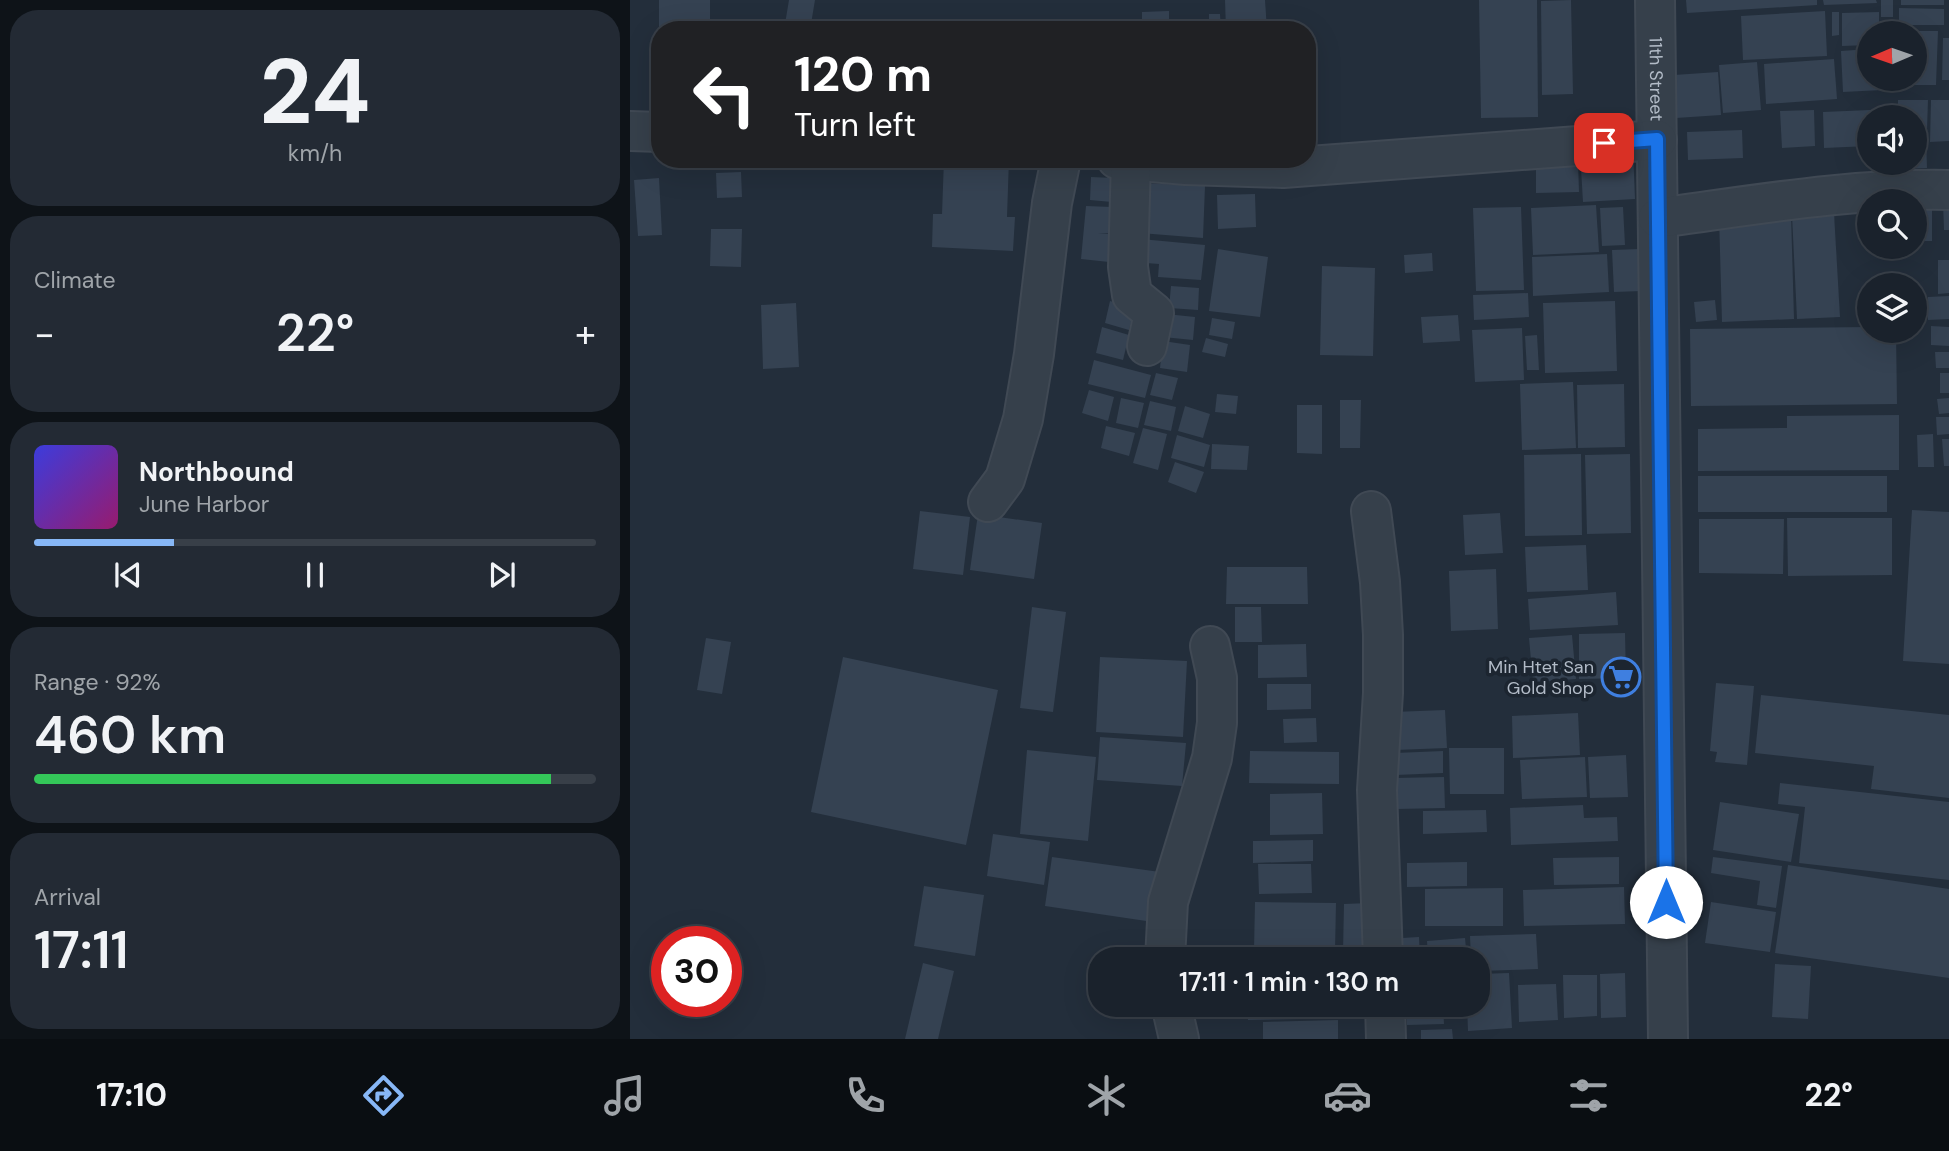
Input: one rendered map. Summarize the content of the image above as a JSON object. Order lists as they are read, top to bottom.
{
  "streets": {
    "street": ["11th Street"]
  },
  "places": {
    "supermarket": ["Min Htet San Gold Shop"]
  },
  "north": "left",
  "page": {
    "tile": [
      ["24", "km/h"],
      "Climate",
      ["Range · 92%", "460 km"],
      ["Arrival", "17:11"]
    ],
    "turn": ["120 m", "Turn left"],
    "heat": ["−", "22°", "+"],
    "song": ["Northbound", "June Harbor"],
    "limit": "30",
    "trip": "17:11 · 1 min · 130 m",
    "tabs": ["17:10", "22°"]
  }
}
